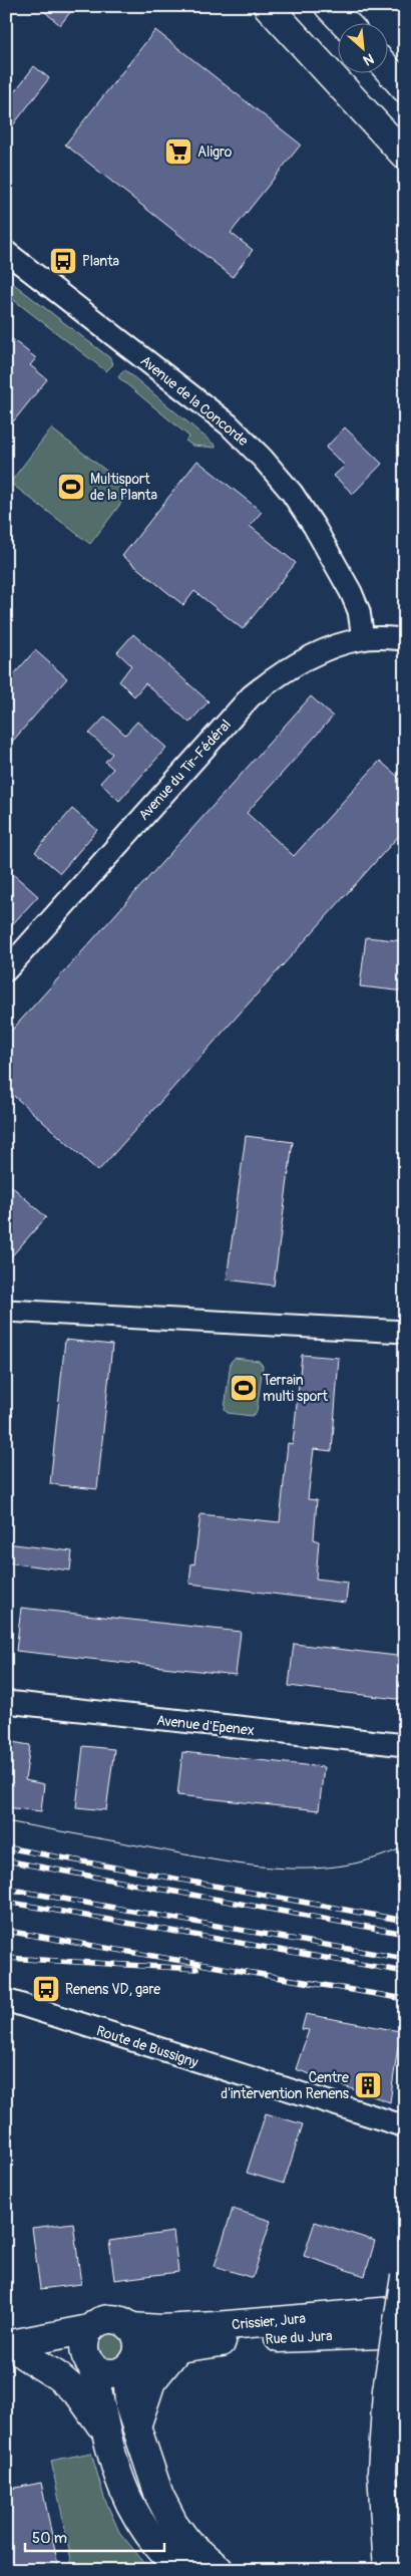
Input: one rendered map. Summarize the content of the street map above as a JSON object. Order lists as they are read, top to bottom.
{
  "streets": {
    "main road": ["Crissier, Jura", "Rue du Jura"],
    "street": [
      "Avenue de la Concorde",
      "Avenue du Tir-Fédéral",
      "Avenue d'Epenex",
      "Route de Bussigny"
    ]
  },
  "crossings": [
    ["Avenue de la Concorde", "Avenue du Tir-Fédéral"],
    ["Crissier, Jura", "Rue du Jura"]
  ],
  "places": {
    "supermarket": ["Aligro"],
    "bus stop": ["Planta", "Renens VD, gare"],
    "sports": ["Multisport de la Planta", "Terrain multi sport"],
    "building": ["Centre d'intervention Renens"]
  },
  "scale_bar": "50 m",
  "north": "bottom right"
}
